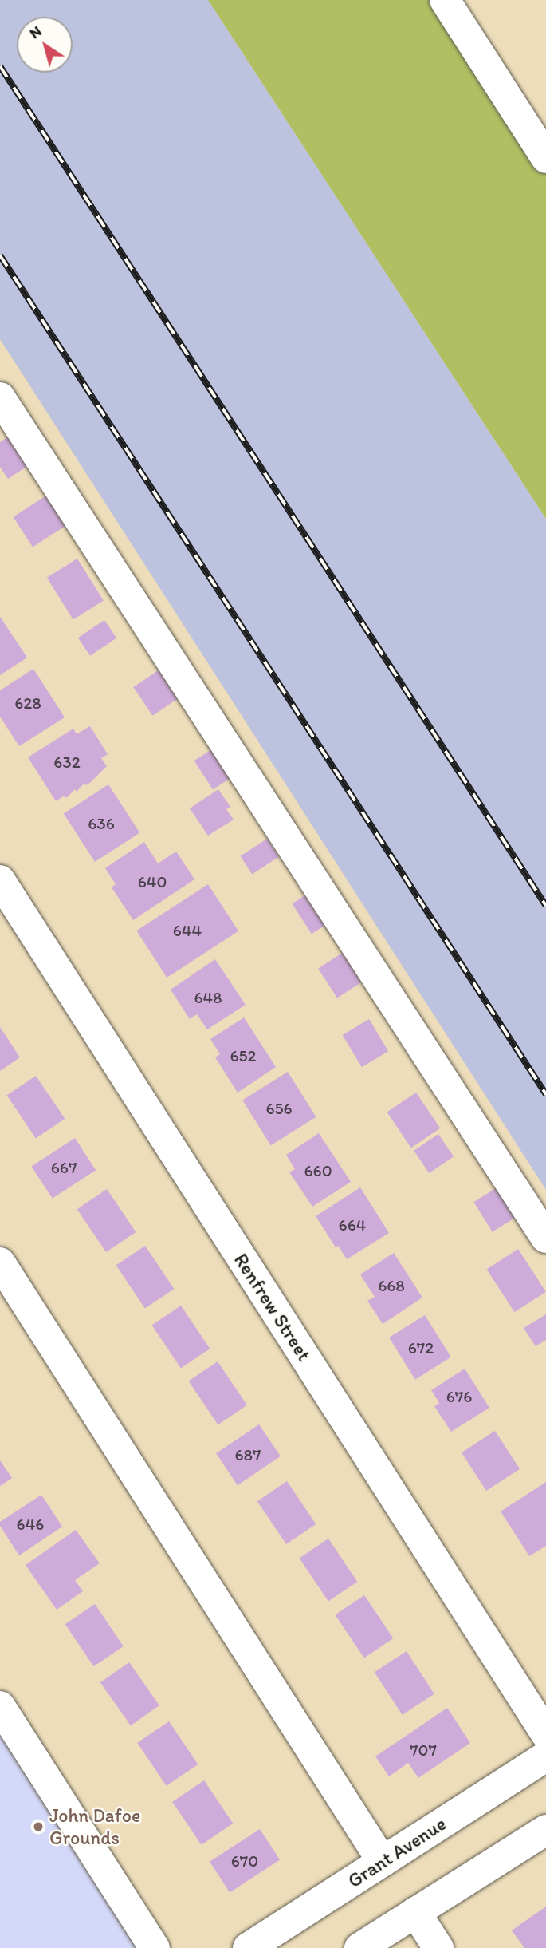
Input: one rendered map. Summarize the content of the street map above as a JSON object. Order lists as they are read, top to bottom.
{
  "streets": {
    "street": ["Renfrew Street", "Grant Avenue"]
  },
  "places": ["John Dafoe Grounds"],
  "house_numbers": [
    "628",
    "632",
    "636",
    "640",
    "644",
    "648",
    "652",
    "656",
    "667",
    "660",
    "664",
    "668",
    "672",
    "676",
    "687",
    "646",
    "707",
    "670"
  ],
  "north": "top left"
}
